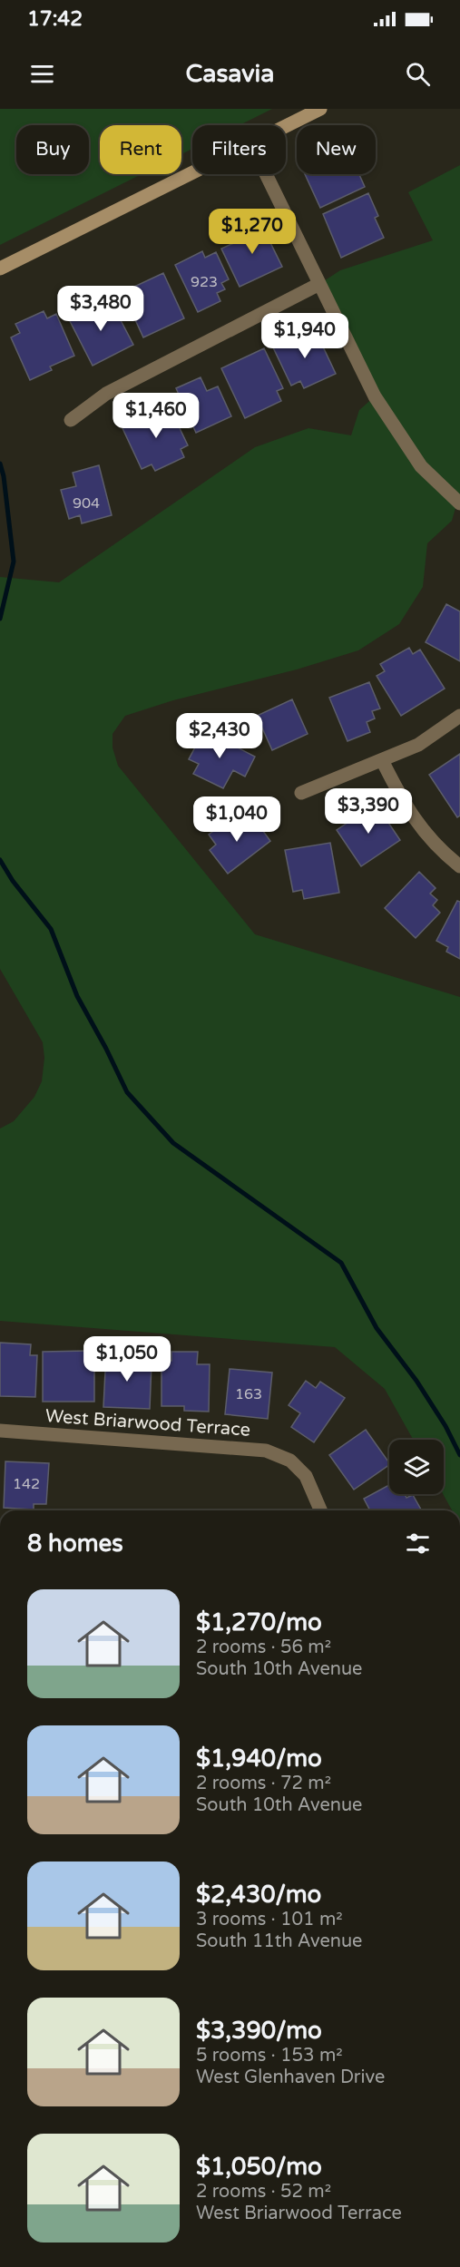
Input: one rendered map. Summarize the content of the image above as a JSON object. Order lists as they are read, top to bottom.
{
  "streets": {
    "street": ["West Briarwood Terrace"]
  },
  "house_numbers": [
    "923",
    "904",
    "163",
    "142"
  ],
  "page": {
    "status": "17:42",
    "header": "Casavia",
    "chip": [
      "Buy",
      "Rent",
      "Filters",
      "New"
    ],
    "price": [
      "$1,270",
      "$3,480",
      "$1,940",
      "$1,460",
      "$2,430",
      "$3,390",
      "$1,040",
      "$1,050"
    ],
    "heading": "8 homes",
    "list": [
      {
        "name": "$1,270/mo",
        "note": "2 rooms · 56 m² · South 10th Avenue"
      },
      {
        "name": "$1,940/mo",
        "note": "2 rooms · 72 m² · South 10th Avenue"
      },
      {
        "name": "$2,430/mo",
        "note": "3 rooms · 101 m² · South 11th Avenue"
      },
      {
        "name": "$3,390/mo",
        "note": "5 rooms · 153 m² · West Glenhaven Drive"
      },
      {
        "name": "$1,050/mo",
        "note": "2 rooms · 52 m² · West Briarwood Terrace"
      }
    ]
  }
}
